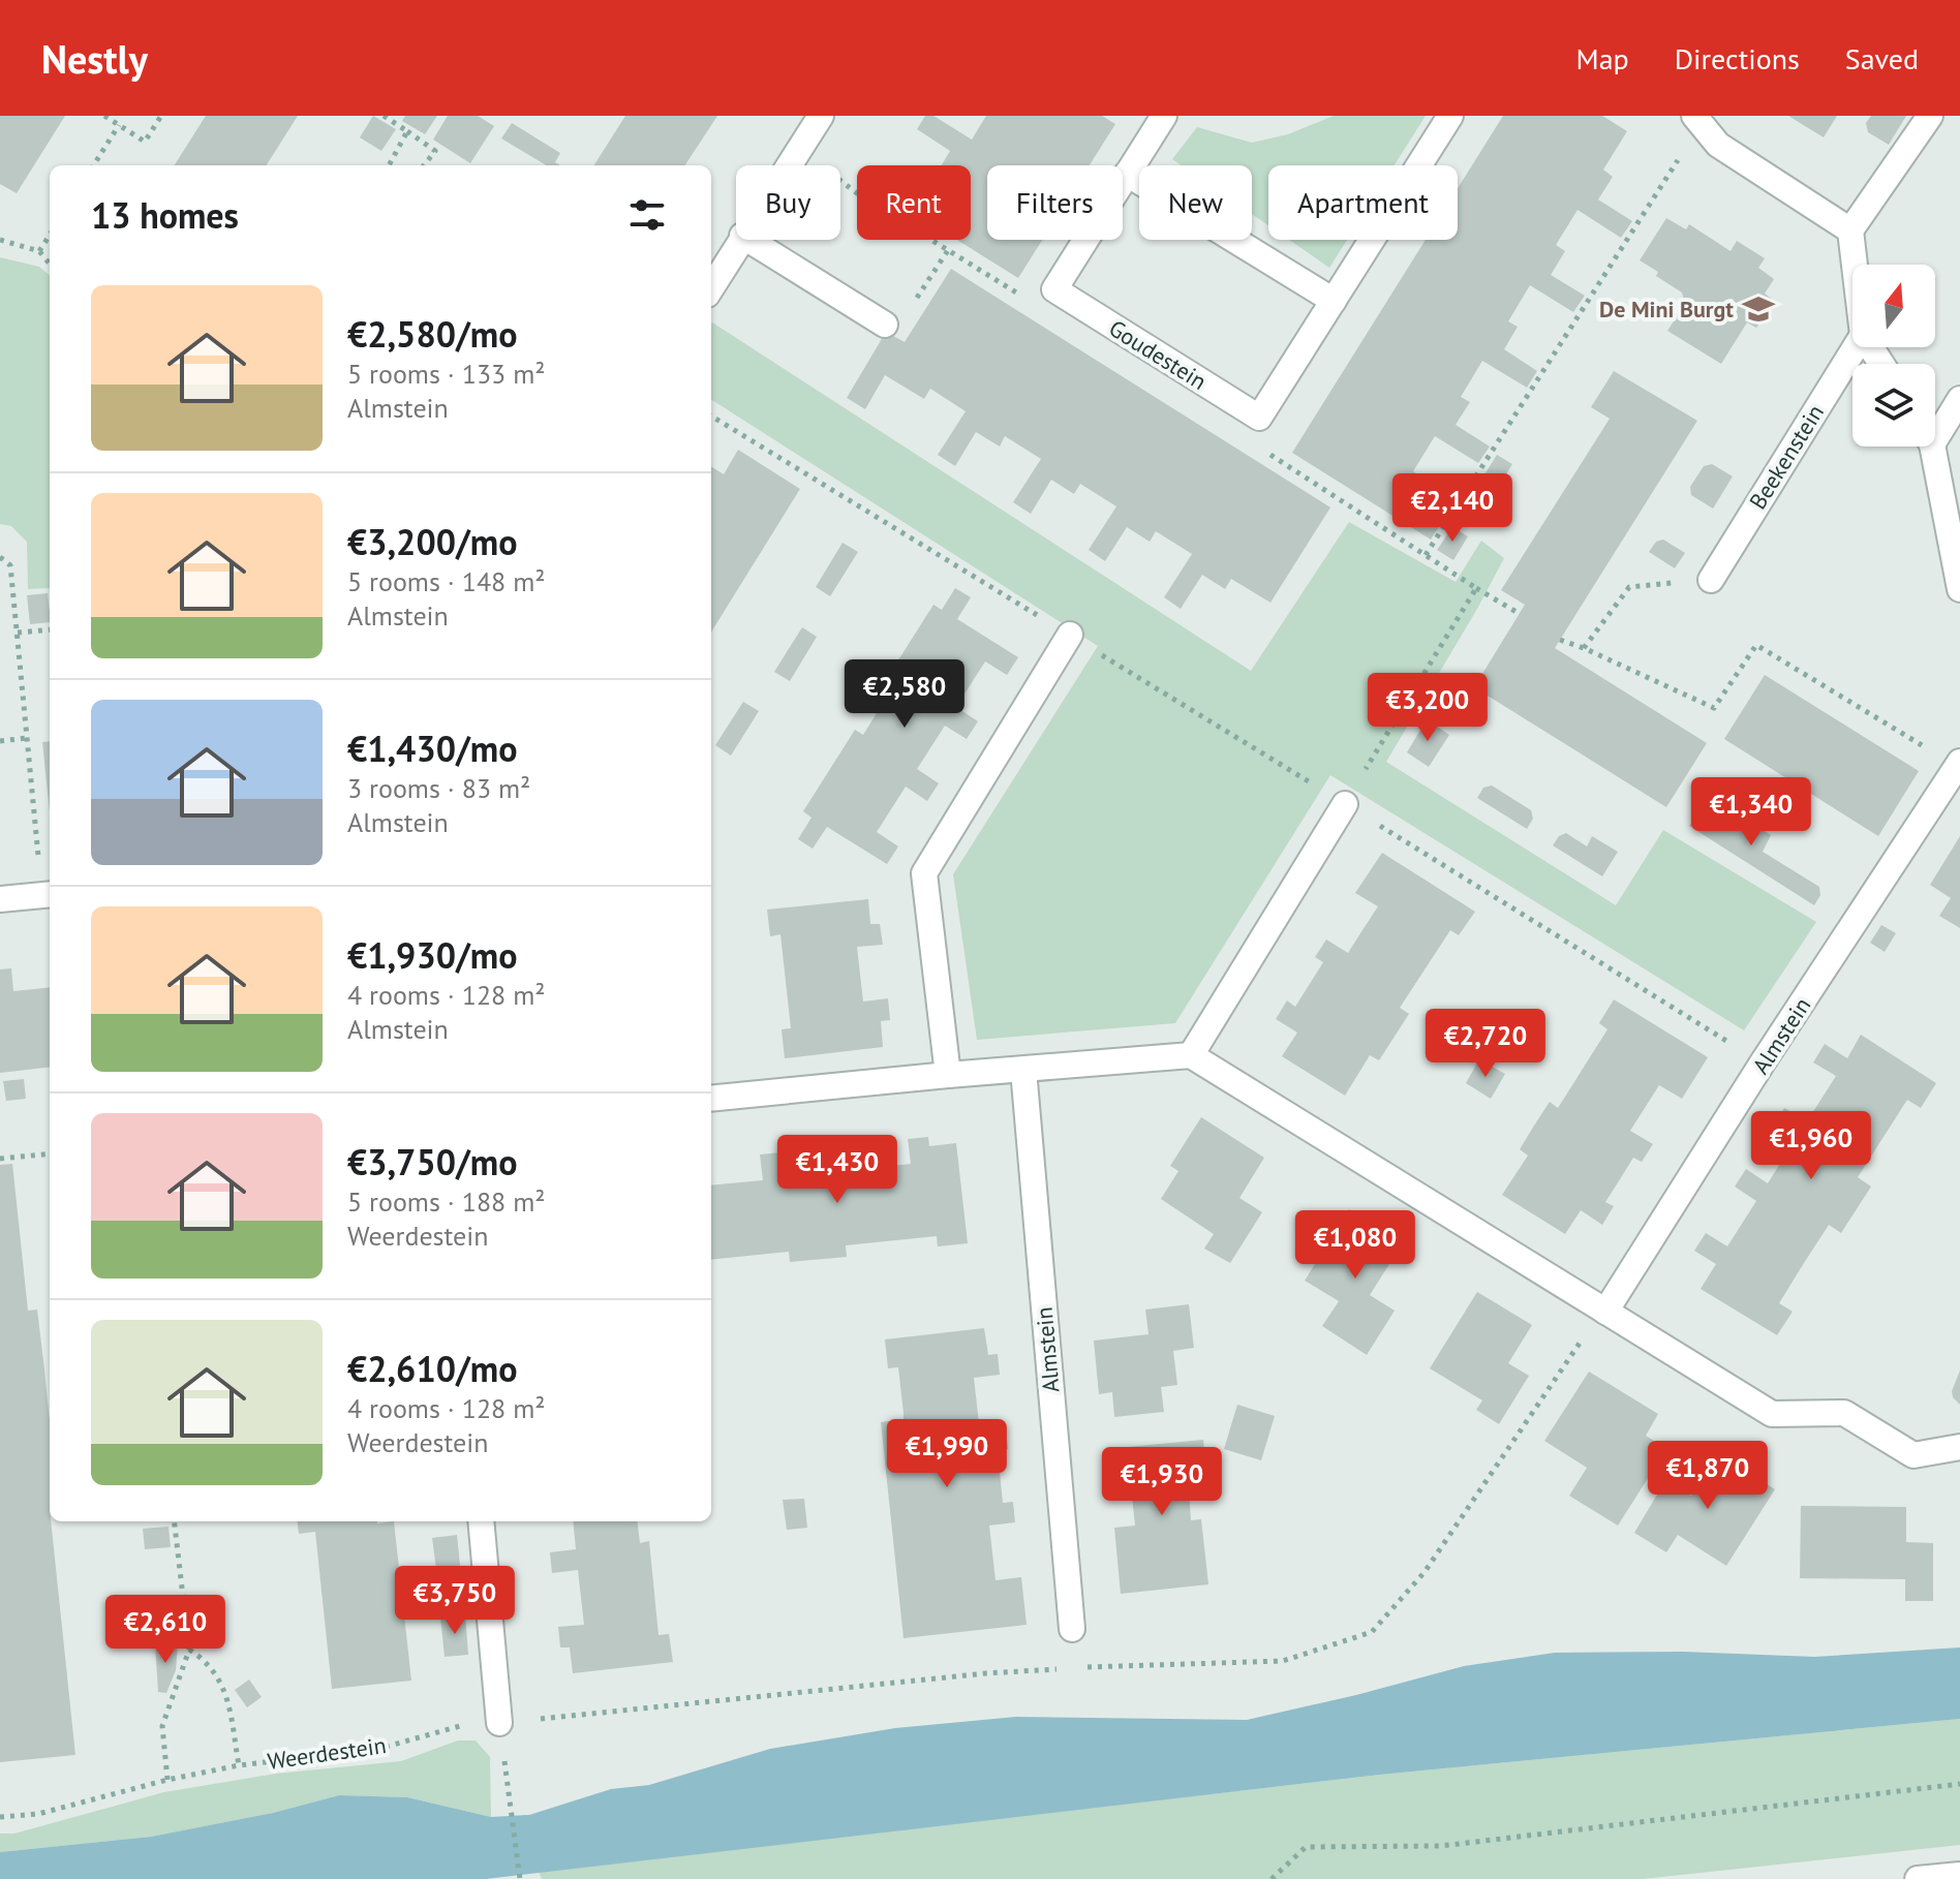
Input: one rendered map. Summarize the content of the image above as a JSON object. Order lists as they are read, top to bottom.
{
  "streets": {
    "street": ["Goudestein", "Beekenstein", "Almstein"],
    "path": ["Weerdestein"]
  },
  "places": {
    "school or university": ["De Mini Burgt"]
  },
  "north": "top",
  "page": {
    "header": "Nestly",
    "nav": ["Map", "Directions", "Saved"],
    "chip": [
      "Buy",
      "Rent",
      "Filters",
      "New",
      "Apartment"
    ],
    "heading": "13 homes",
    "list": [
      {
        "name": "€2,580/mo",
        "note": "5 rooms · 133 m² · Almstein"
      },
      {
        "name": "€3,200/mo",
        "note": "5 rooms · 148 m² · Almstein"
      },
      {
        "name": "€1,430/mo",
        "note": "3 rooms · 83 m² · Almstein"
      },
      {
        "name": "€1,930/mo",
        "note": "4 rooms · 128 m² · Almstein"
      },
      {
        "name": "€3,750/mo",
        "note": "5 rooms · 188 m² · Weerdestein"
      },
      {
        "name": "€2,610/mo",
        "note": "4 rooms · 128 m² · Weerdestein"
      }
    ],
    "price": [
      "€2,140",
      "€2,580",
      "€3,200",
      "€1,340",
      "€2,720",
      "€1,960",
      "€1,430",
      "€1,080",
      "€1,990",
      "€1,870",
      "€1,930",
      "€3,750",
      "€2,610"
    ]
  }
}
